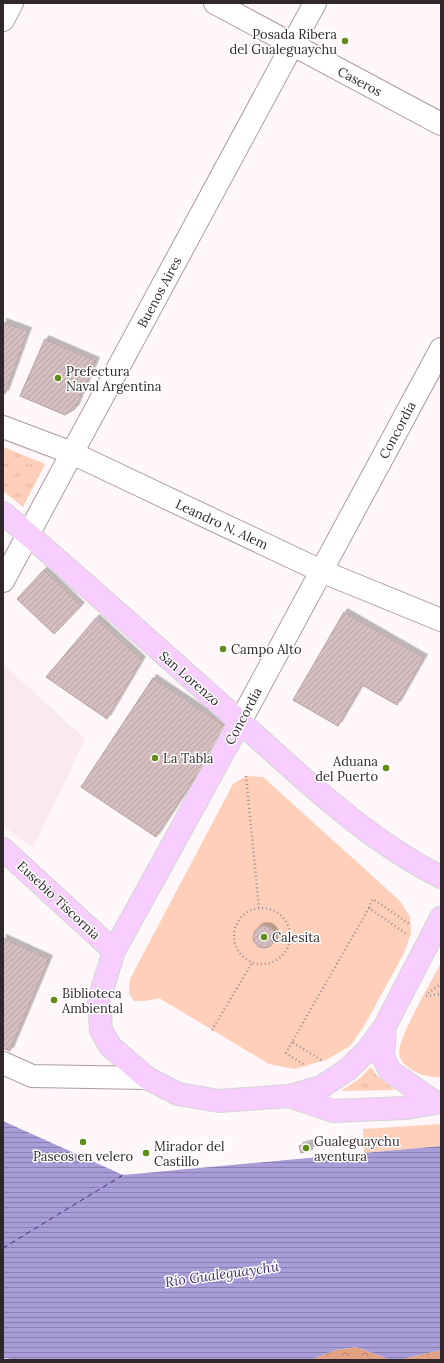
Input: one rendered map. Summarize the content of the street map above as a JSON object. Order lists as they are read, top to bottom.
{
  "streets": {
    "main road": ["Concordia", "San Lorenzo", "Eusebio Tiscornia"],
    "street": ["Caseros", "Buenos Aires", "Leandro N. Alem"]
  },
  "crossings": [
    ["Caseros", "Buenos Aires"],
    ["Buenos Aires", "Leandro N. Alem"],
    ["Buenos Aires", "San Lorenzo"],
    ["Concordia", "Leandro N. Alem"],
    ["Concordia", "San Lorenzo"],
    ["Concordia", "Eusebio Tiscornia"]
  ],
  "water": ["Río Gualeguaychú"],
  "places": [
    "Posada Ribera del Gualeguaychu",
    "Prefectura Naval Argentina",
    "Campo Alto",
    "La Tabla",
    "Aduana del Puerto",
    "Calesita",
    "Biblioteca Ambiental",
    "Paseos en velero",
    "Gualeguaychu aventura",
    "Mirador del Castillo"
  ]
}
